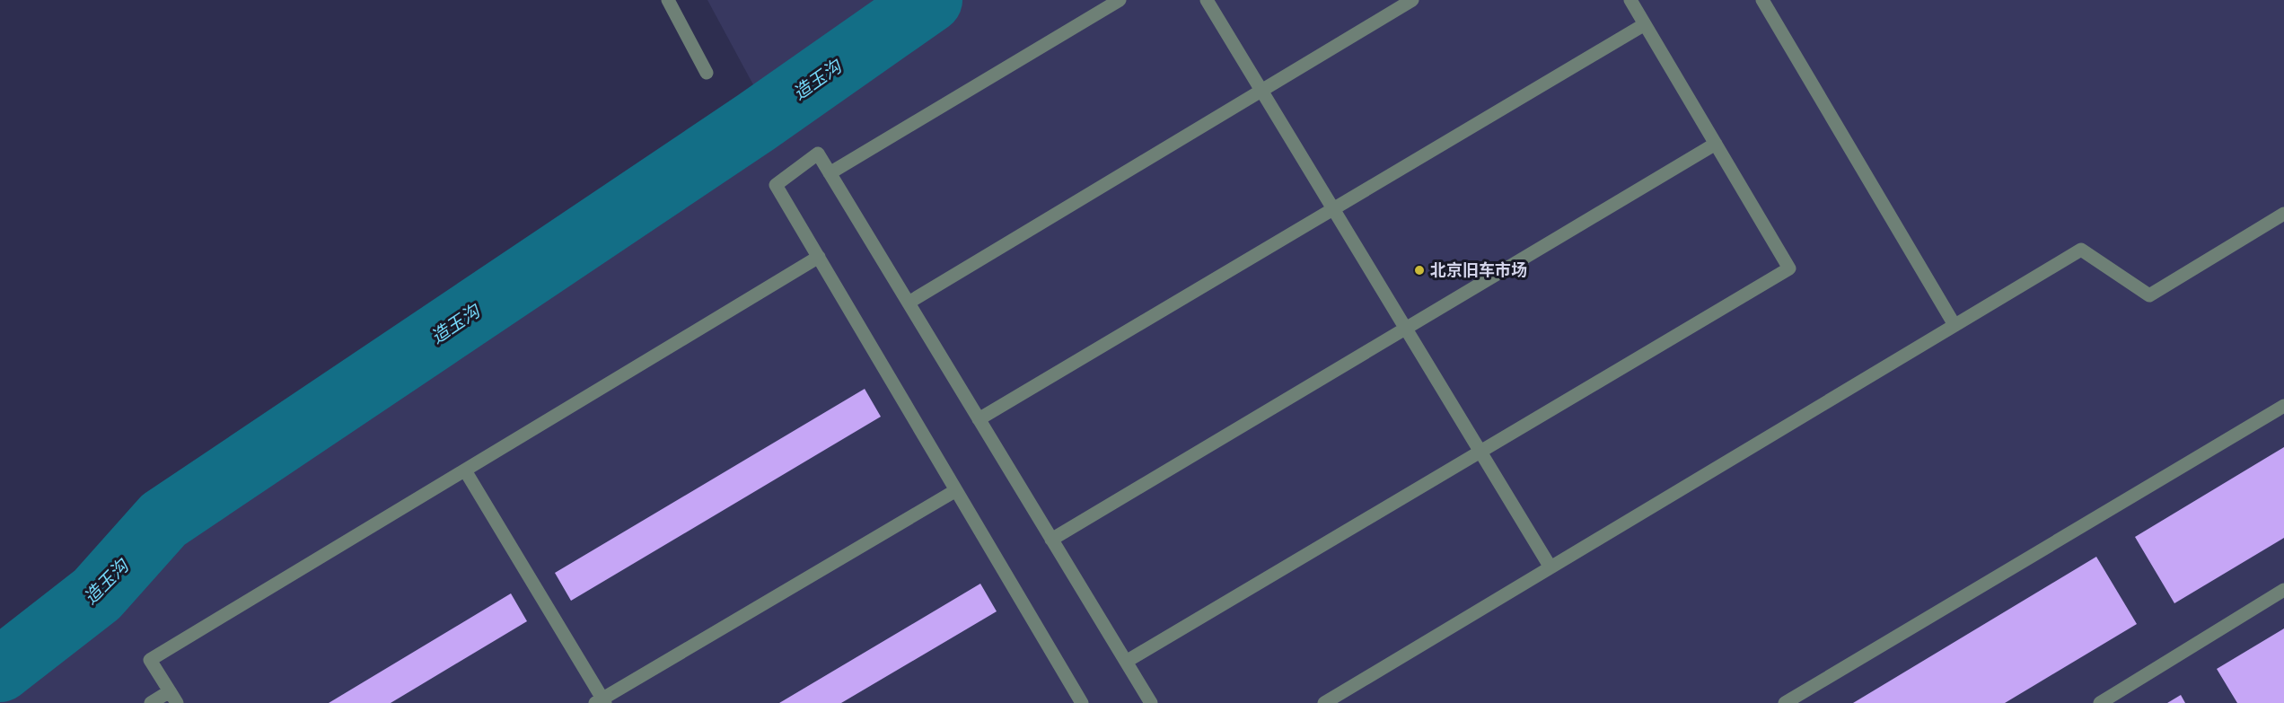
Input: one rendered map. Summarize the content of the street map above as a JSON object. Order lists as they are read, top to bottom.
{
  "water": ["造玉沟"],
  "places": ["北京旧车市场"]
}
